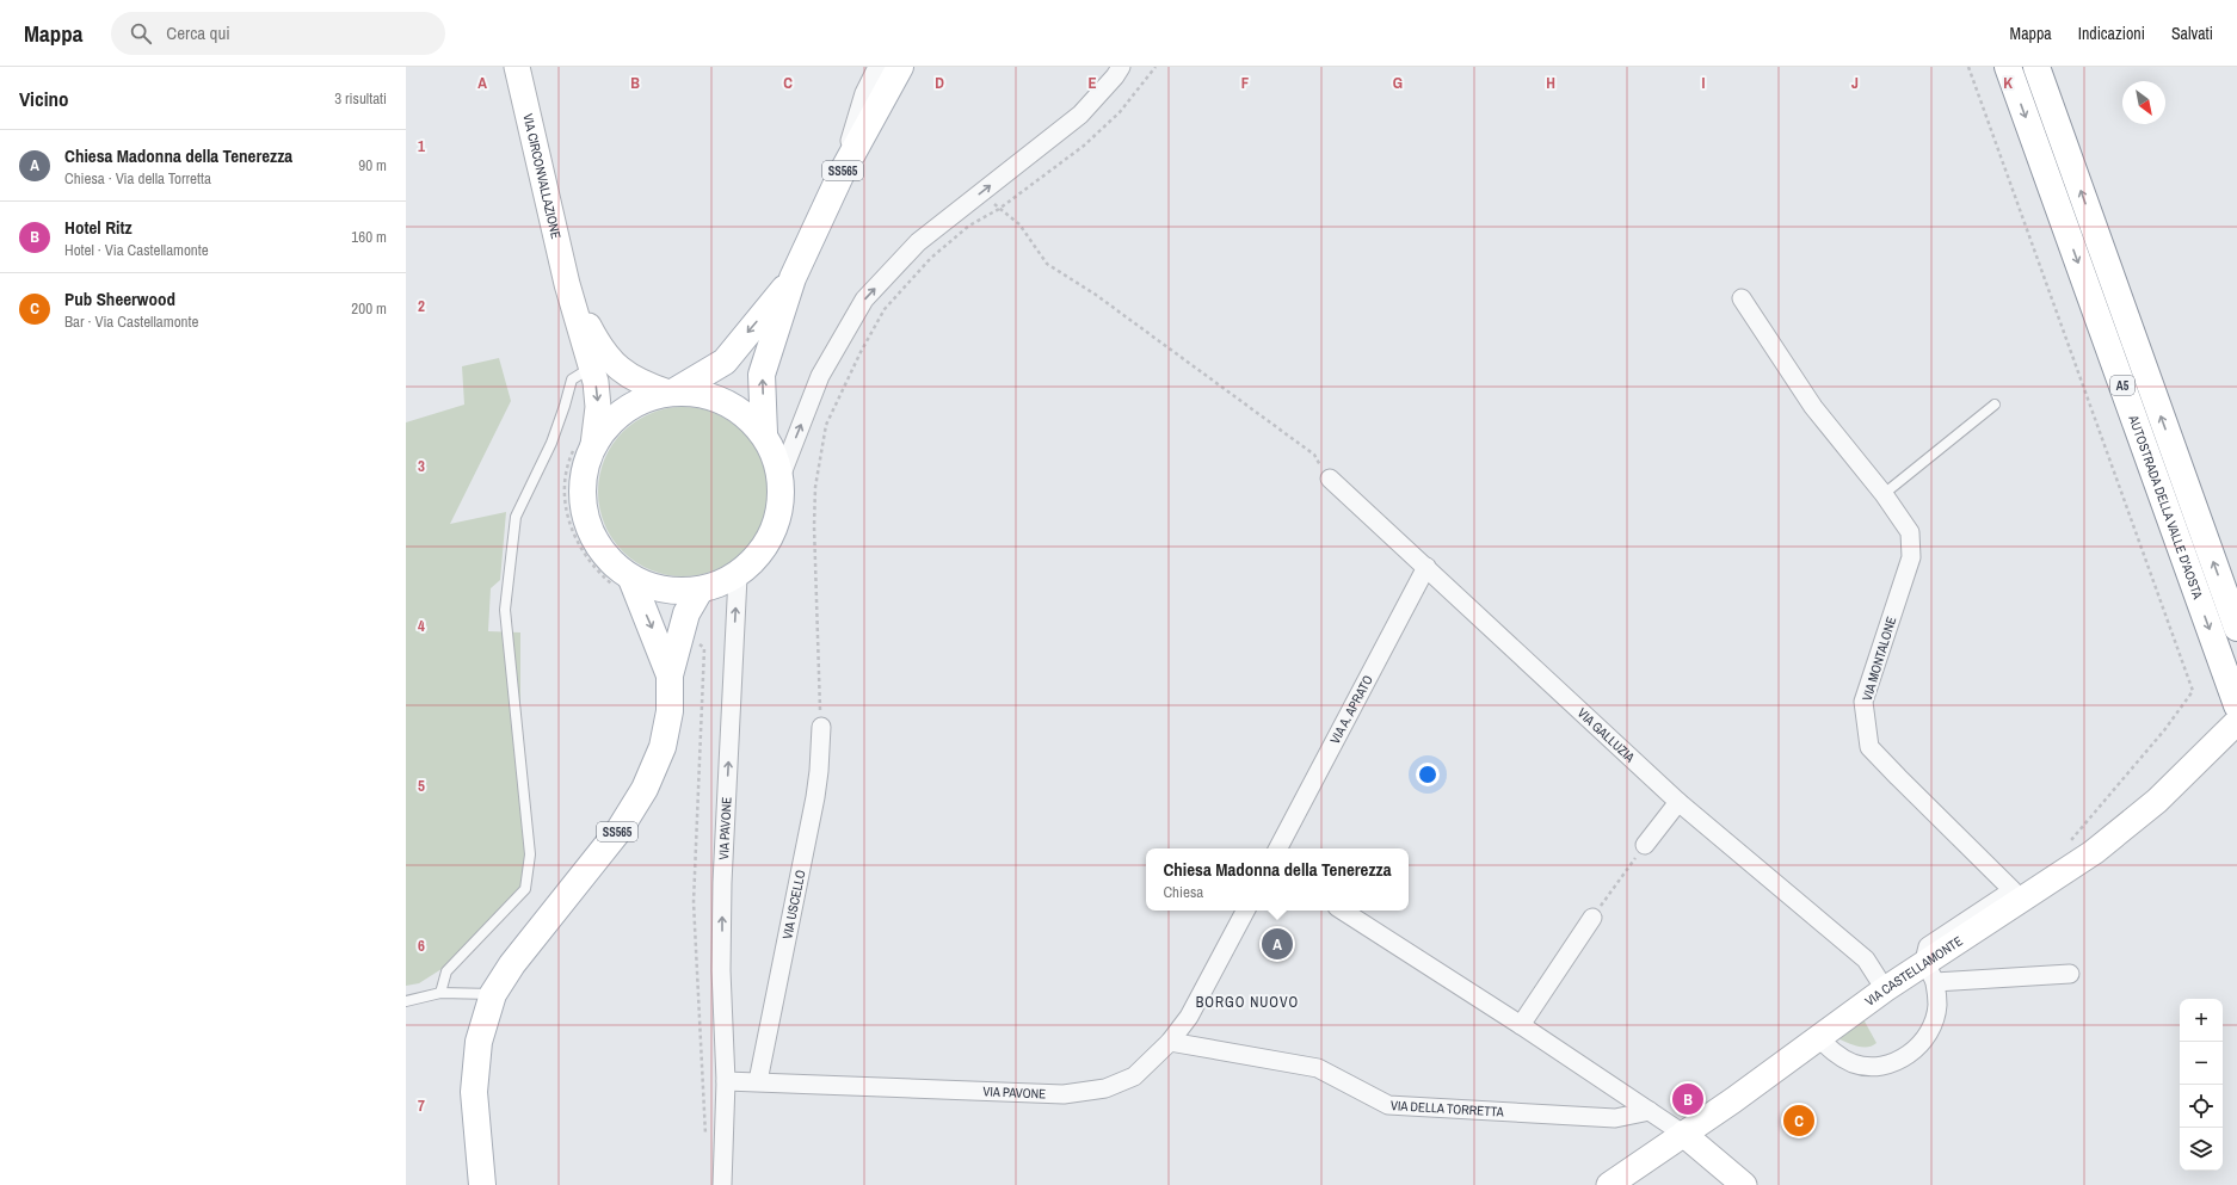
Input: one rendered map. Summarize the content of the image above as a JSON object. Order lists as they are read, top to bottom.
{
  "streets": {
    "main road": [
      "SS565",
      "VIA CIRCONVALLAZIONE",
      "A5",
      "AUTOSTRADA DELLA VALLE D'AOSTA",
      "VIA CASTELLAMONTE"
    ],
    "street": [
      "VIA MONTALONE",
      "VIA A. APRATO",
      "VIA GALLUZIA",
      "VIA PAVONE",
      "VIA USCELLO",
      "VIA DELLA TORRETTA"
    ]
  },
  "crossings": [
    ["SS565", "VIA PAVONE"],
    ["VIA MONTALONE", "VIA CASTELLAMONTE"],
    ["VIA A. APRATO", "VIA GALLUZIA"],
    ["VIA GALLUZIA", "VIA CASTELLAMONTE"],
    ["VIA PAVONE", "VIA USCELLO"],
    ["VIA PAVONE", "VIA DELLA TORRETTA"]
  ],
  "one_way": ["VIA PAVONE"],
  "districts": ["BORGO NUOVO"],
  "north": "bottom right",
  "page": {
    "header": "Mappa",
    "search": "Cerca qui",
    "nav": ["Mappa", "Indicazioni", "Salvati"],
    "heading": ["Vicino", "3 risultati"],
    "list": [
      {
        "mark": "A",
        "name": "Chiesa Madonna della Tenerezza",
        "note": "Chiesa · Via della Torretta",
        "value": "90 m"
      },
      {
        "mark": "B",
        "name": "Hotel Ritz",
        "note": "Hotel · Via Castellamonte",
        "value": "160 m"
      },
      {
        "mark": "C",
        "name": "Pub Sheerwood",
        "note": "Bar · Via Castellamonte",
        "value": "200 m"
      }
    ],
    "popup": ["Chiesa Madonna della Tenerezza", "Chiesa"],
    "pins": ["A", "B", "C"],
    "map_buttons": ["+", "−"]
  },
  "grid": {
    "columns": [
      "A",
      "B",
      "C",
      "D",
      "E",
      "F",
      "G",
      "H",
      "I",
      "J",
      "K"
    ],
    "rows": [
      "1",
      "2",
      "3",
      "4",
      "5",
      "6",
      "7"
    ]
  }
}
